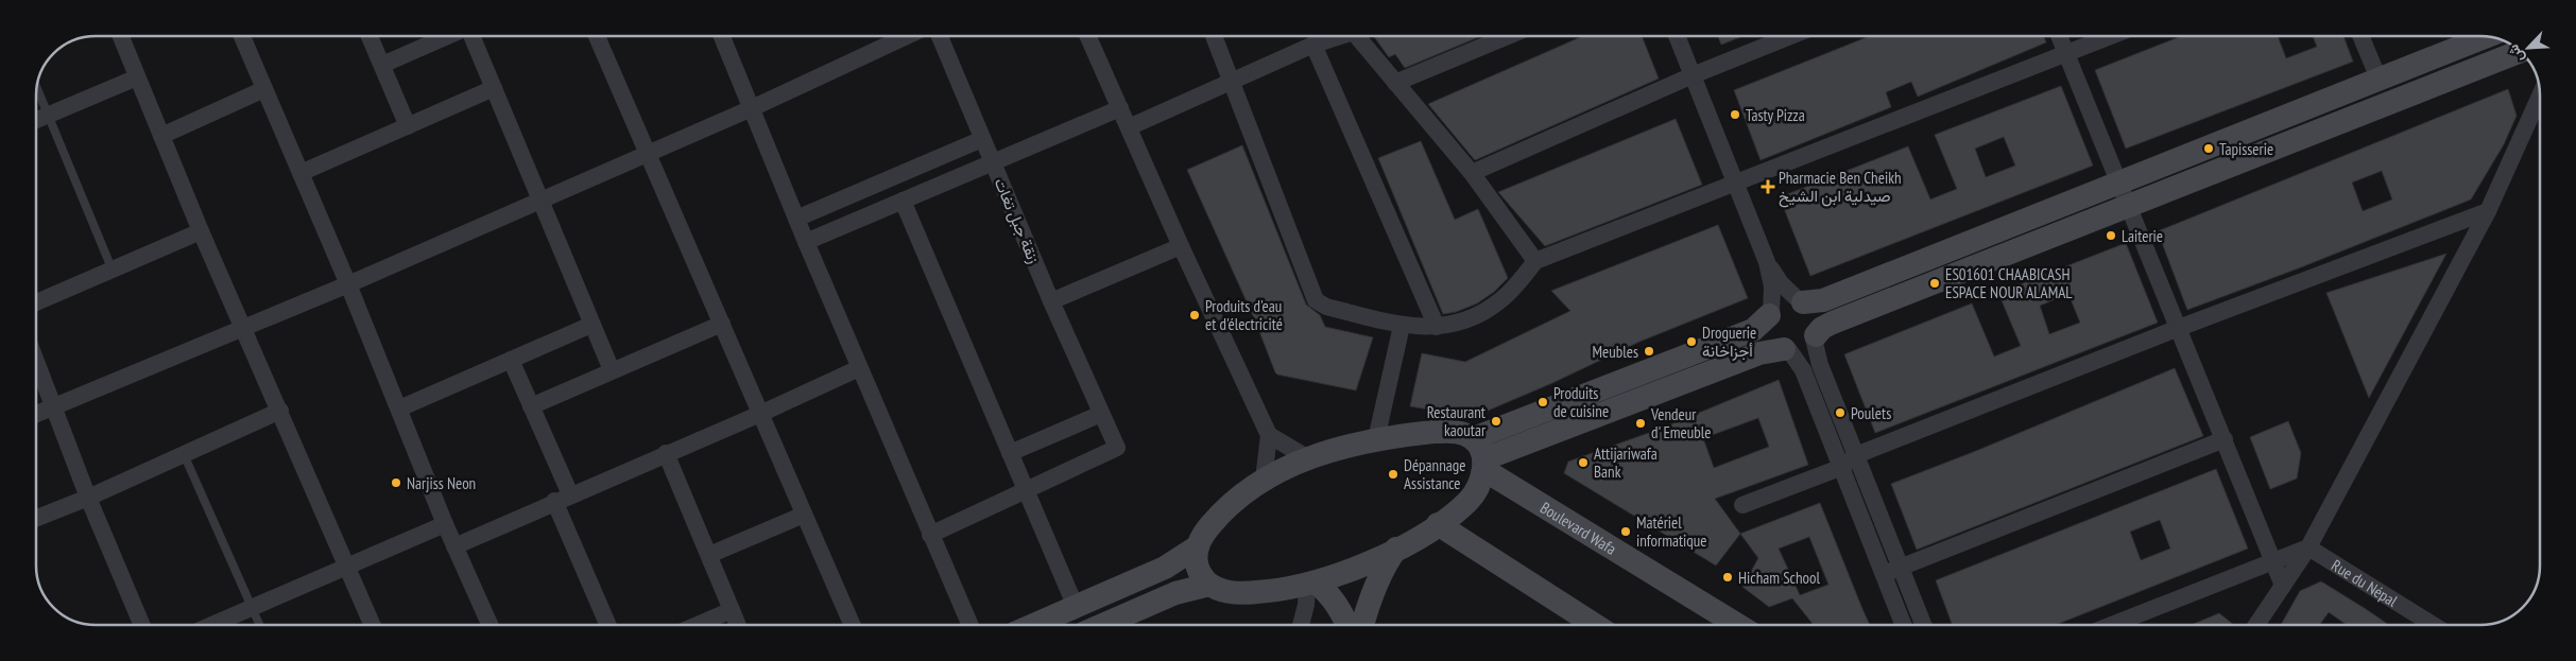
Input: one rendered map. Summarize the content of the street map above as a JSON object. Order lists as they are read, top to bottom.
{
  "streets": {
    "street": ["زنقة جبل تغات", "Boulevard Wafa", "Rue du Népal"]
  },
  "places": {
    "other": [
      "Tasty Pizza",
      "Tapisserie",
      "Laiterie",
      "ES01601 CHAABICASH ESPACE NOUR ALAMAL",
      "Produits d'eau et d'électricité",
      "Droguerie أجزاخانة",
      "Meubles",
      "Produits de cuisine",
      "Poulets",
      "Restaurant kaoutar",
      "Vendeur d' Emeuble",
      "Attijariwafa Bank",
      "Dépannage Assistance",
      "Narjiss Neon",
      "Matériel informatique",
      "Hicham School"
    ],
    "health": ["Pharmacie Ben Cheikh صيدلية ابن الشيخ"]
  },
  "north": "bottom left"
}
